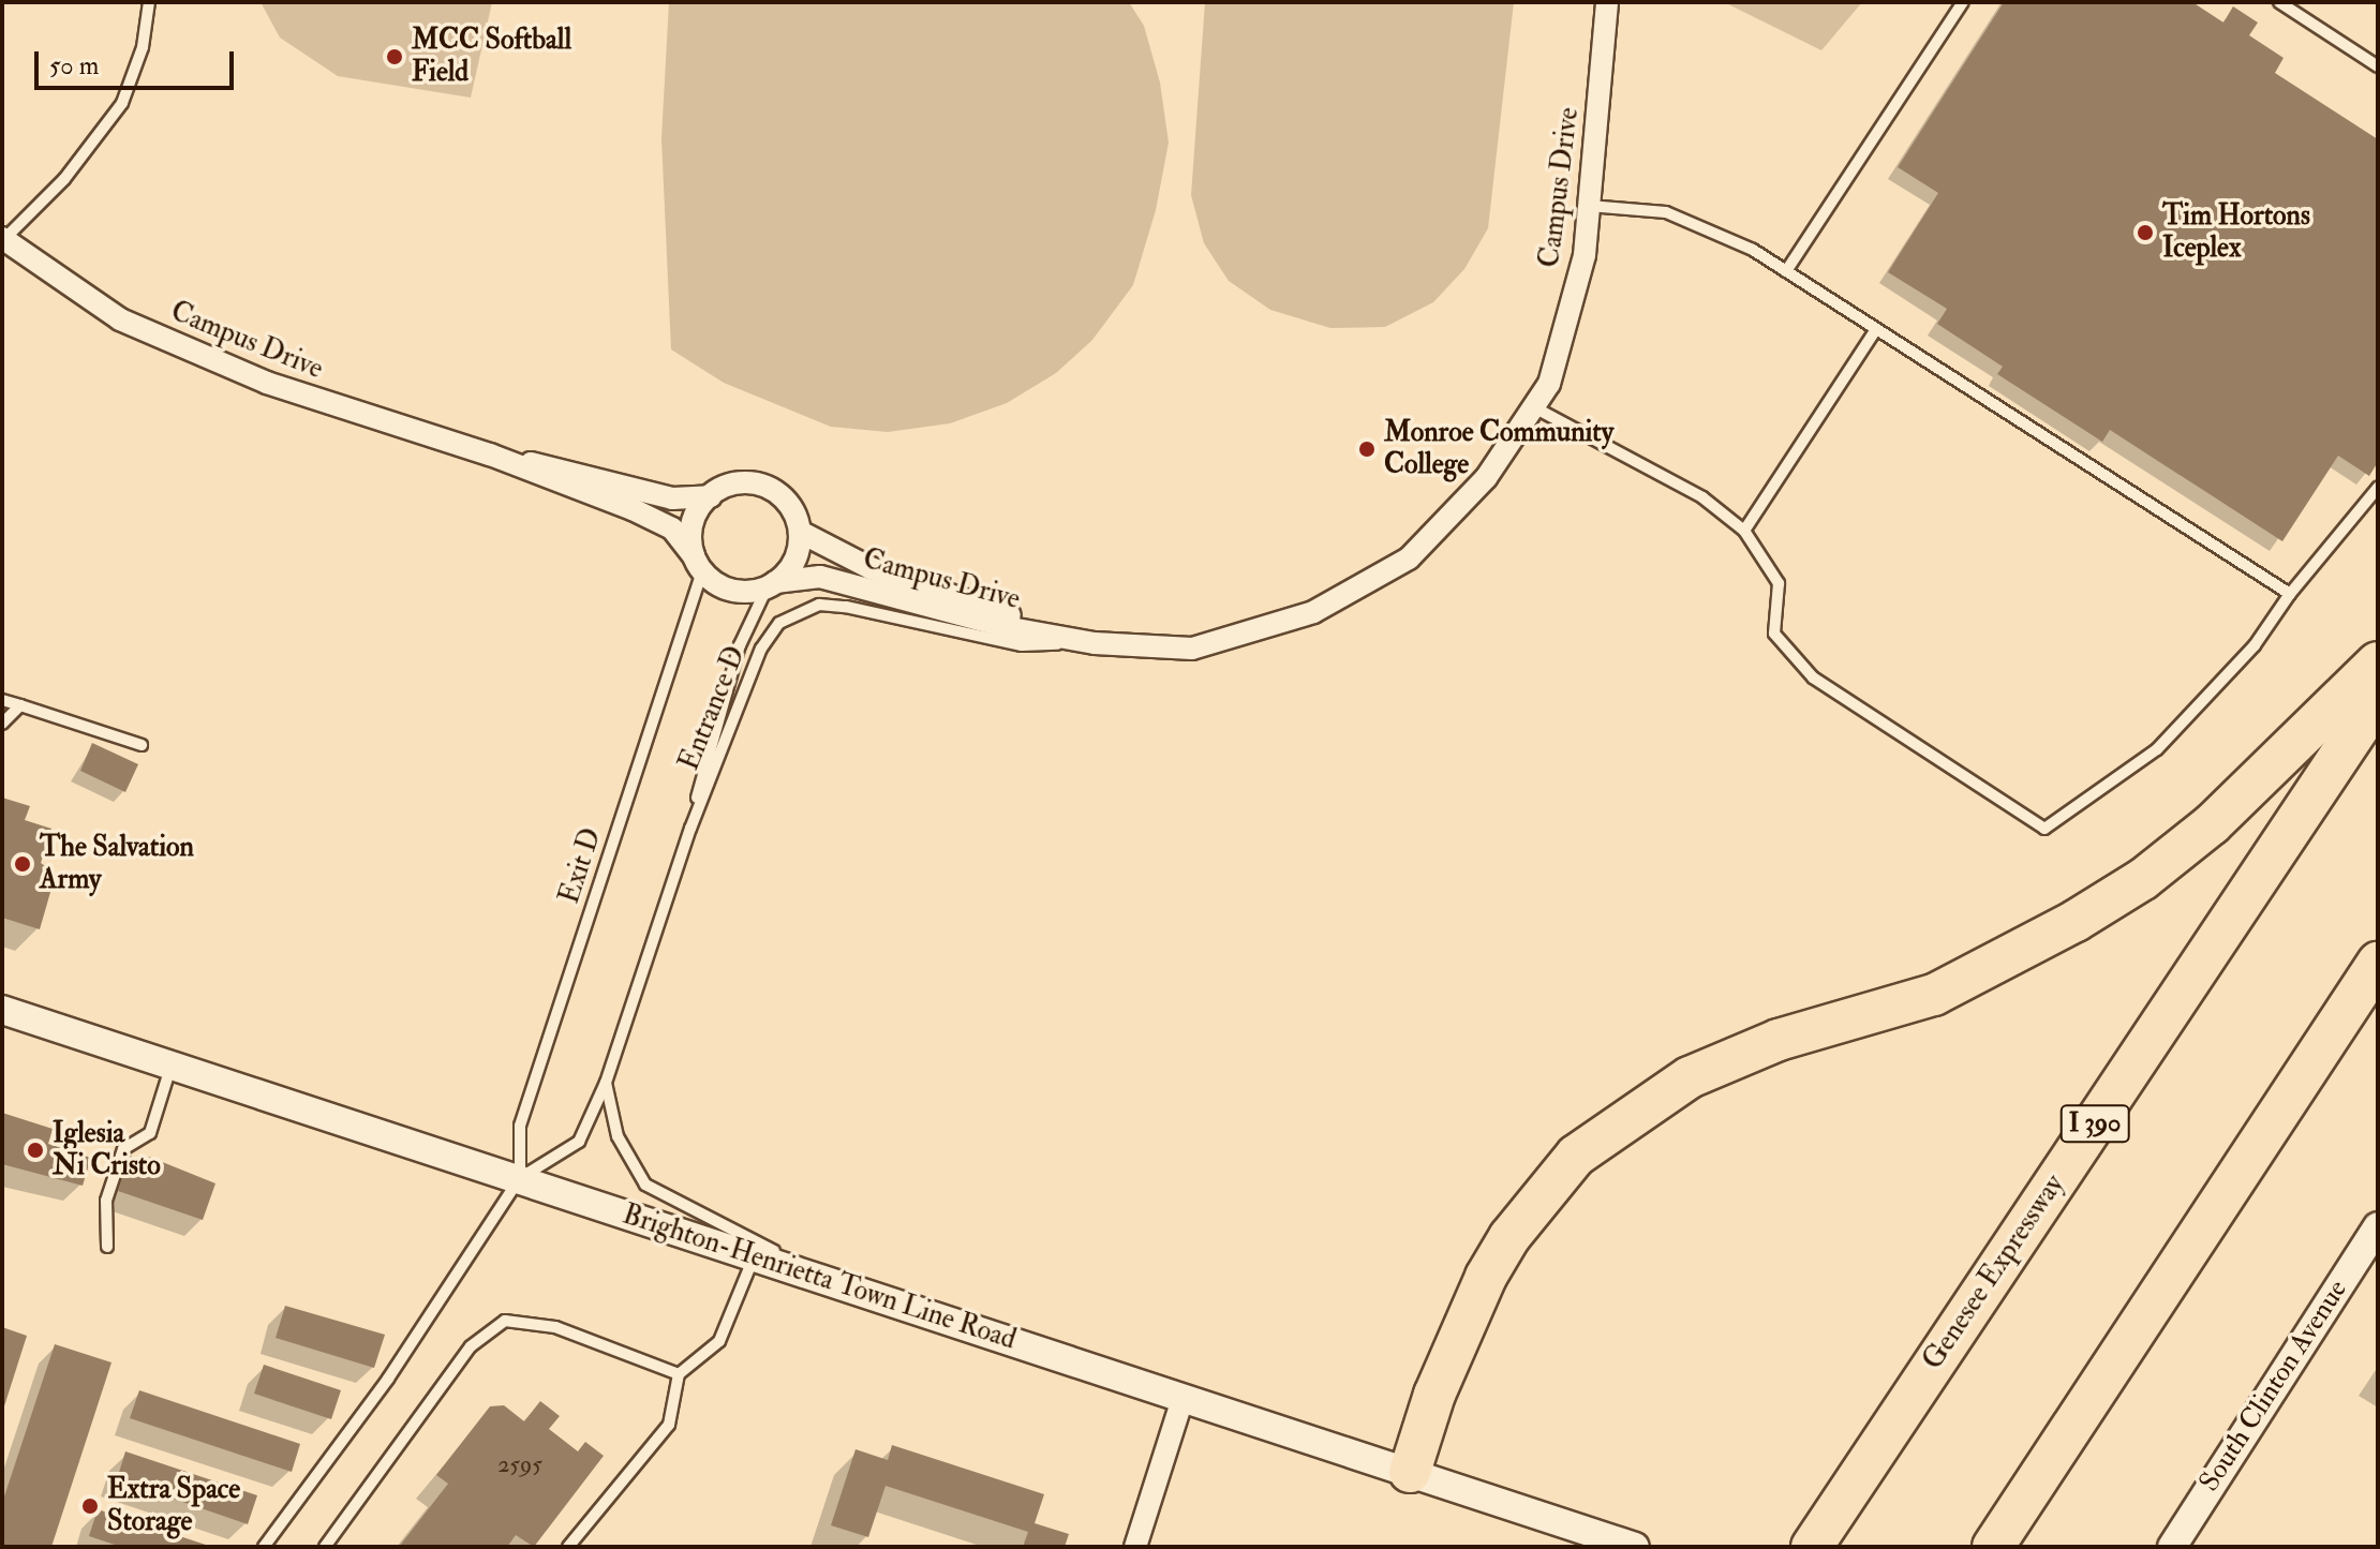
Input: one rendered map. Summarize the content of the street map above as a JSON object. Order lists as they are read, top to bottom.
{
  "streets": {
    "highway": ["I 390", "Genesee Expressway"],
    "street": ["Campus Drive", "Brighton-Henrietta Town Line Road", "South Clinton Avenue"],
    "lane": ["Entrance D", "Exit D"]
  },
  "crossings": [
    ["Campus Drive", "Entrance D"],
    ["Campus Drive", "Exit D"],
    ["Entrance D", "Exit D"],
    ["Entrance D", "Brighton-Henrietta Town Line Road"],
    ["Exit D", "Brighton-Henrietta Town Line Road"]
  ],
  "places": [
    "MCC Softball Field",
    "Tim Hortons Iceplex",
    "Monroe Community College",
    "The Salvation Army",
    "Iglesia Ni Cristo",
    "Extra Space Storage"
  ],
  "house_numbers": ["2595"],
  "scale_bar": "50 m"
}
